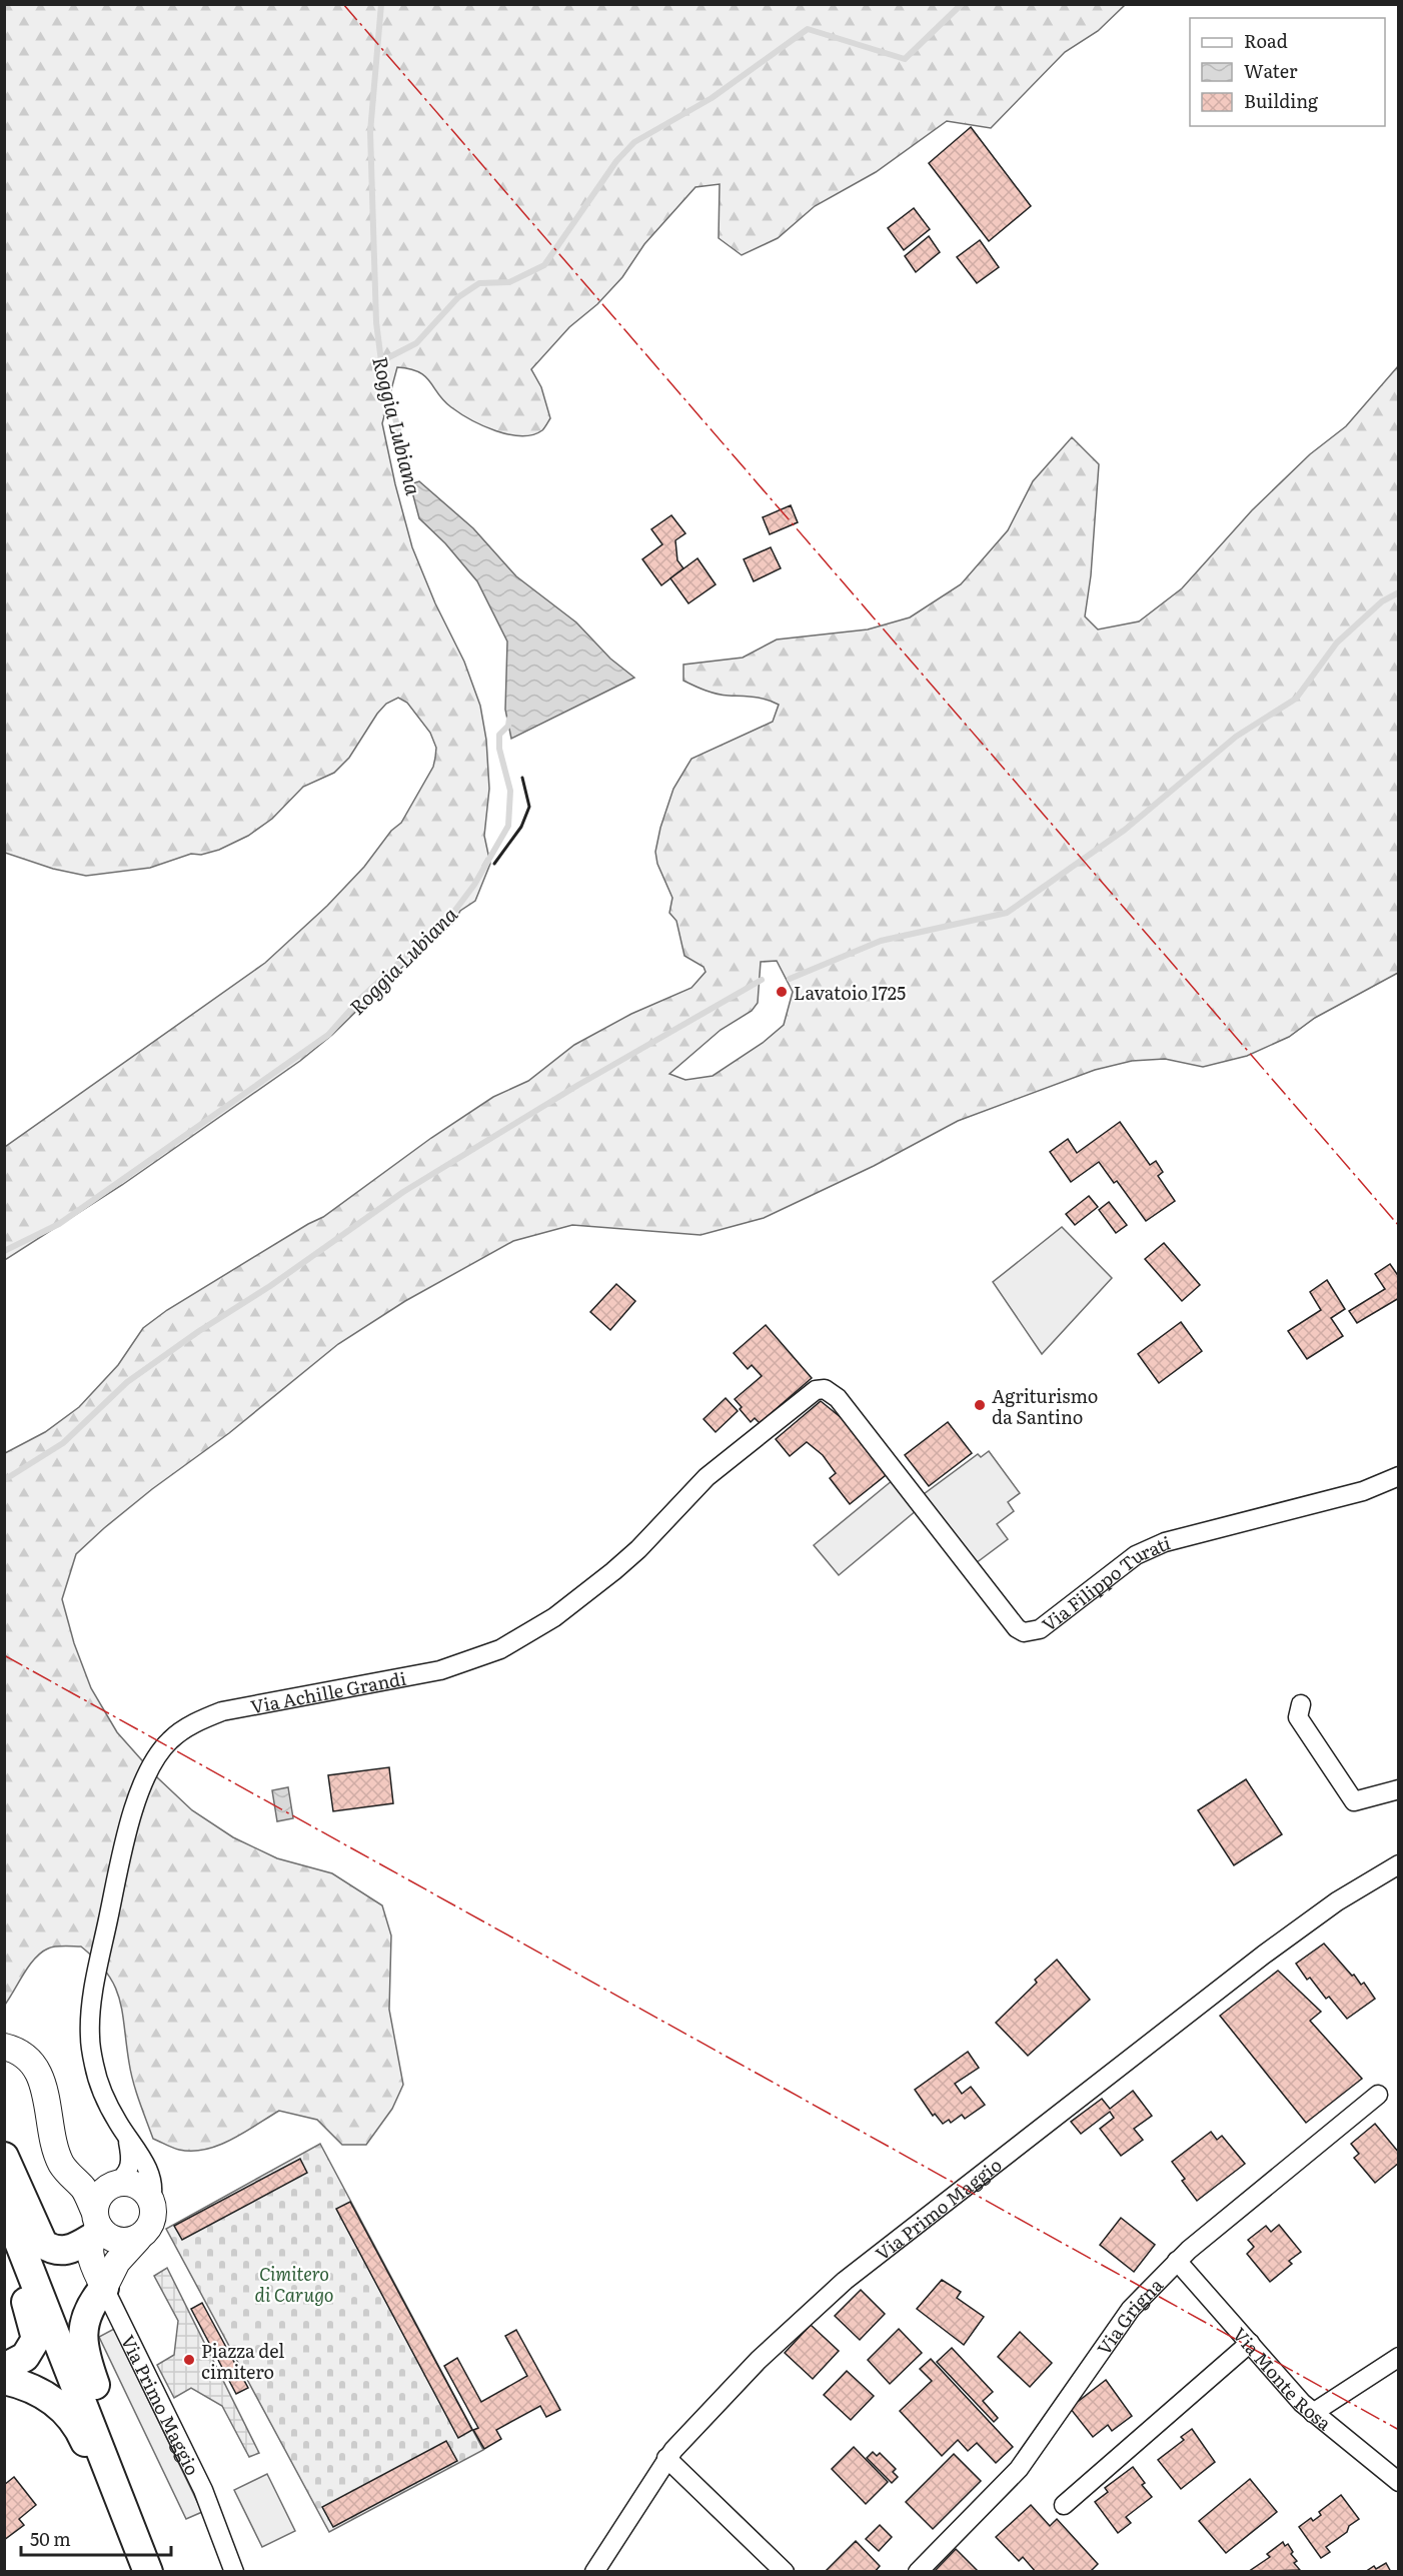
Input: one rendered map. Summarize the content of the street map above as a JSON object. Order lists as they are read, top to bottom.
{
  "streets": {
    "street": [
      "Via Filippo Turati",
      "Via Achille Grandi",
      "Via Primo Maggio",
      "Via Grigna",
      "Via Monte Rosa"
    ]
  },
  "crossings": [
    ["Via Filippo Turati", "Via Achille Grandi"],
    ["Via Achille Grandi", "Via Primo Maggio"],
    ["Via Grigna", "Via Monte Rosa"]
  ],
  "water": ["Roggia Lubiana"],
  "parks": ["Cimitero di Carugo"],
  "places": ["Lavatoio 1725", "Agriturismo da Santino", "Piazza del cimitero"],
  "legend": ["Road", "Water", "Building"],
  "scale_bar": "50 m"
}
